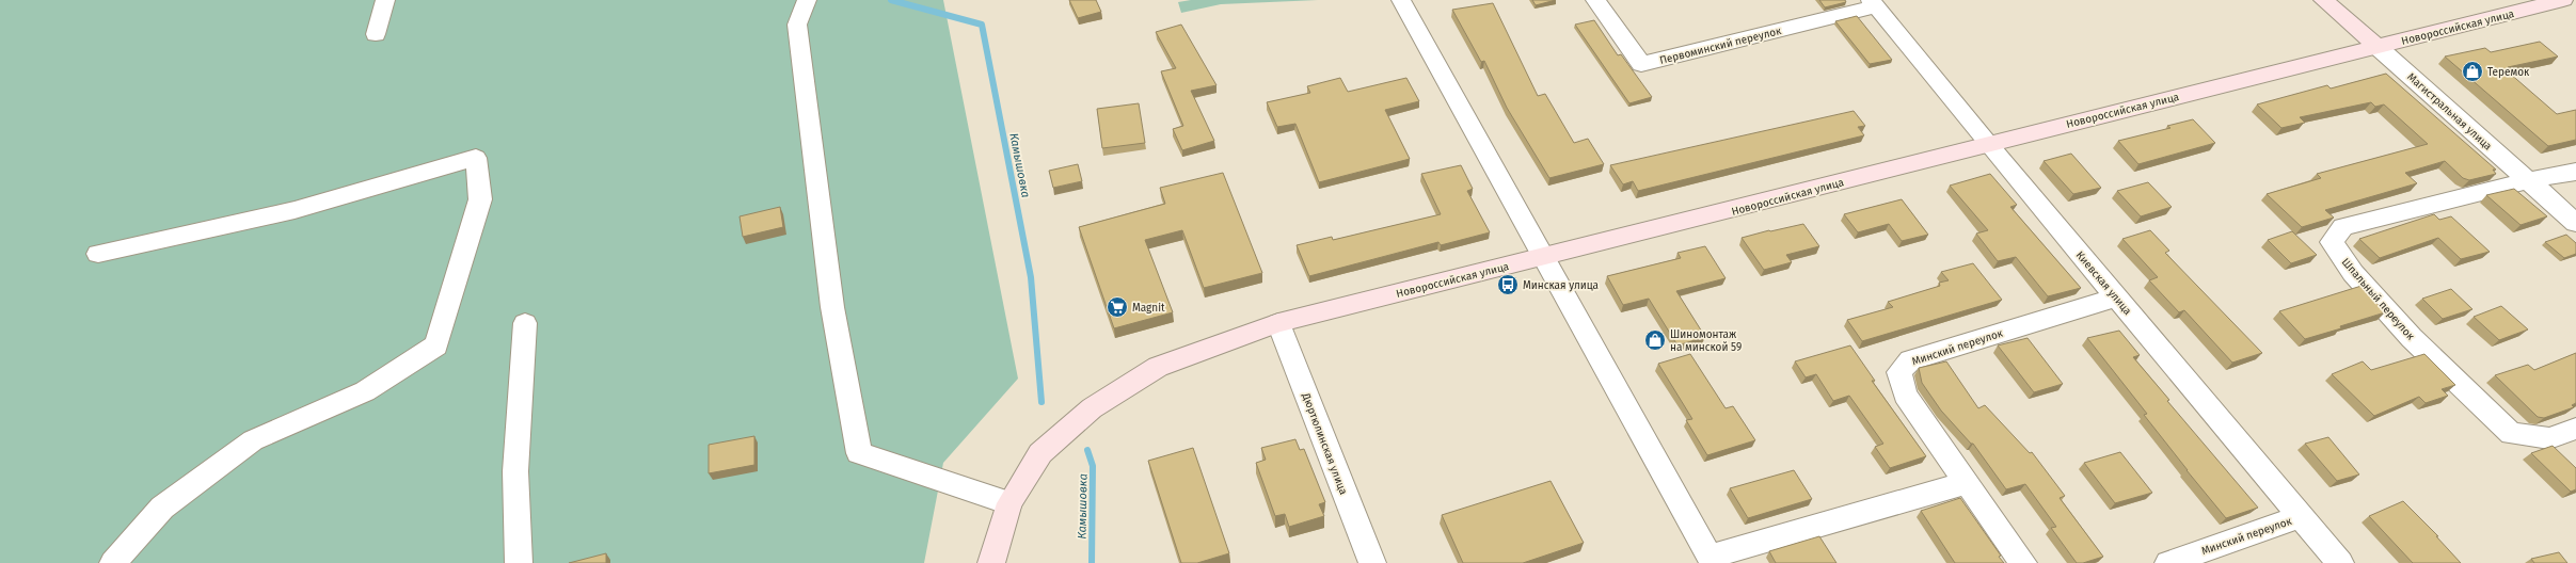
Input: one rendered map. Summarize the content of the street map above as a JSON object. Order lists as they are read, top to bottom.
{
  "streets": {
    "main road": ["Новороссийская улица", "Магистральная улица"],
    "street": [
      "Первоминский переулок",
      "Киевская улица",
      "Шпальный переулок",
      "Минский переулок",
      "Дюртюлинская улица"
    ]
  },
  "crossings": [
    ["Новороссийская улица", "Магистральная улица"],
    ["Новороссийская улица", "Киевская улица"],
    ["Новороссийская улица", "Дюртюлинская улица"],
    ["Первоминский переулок", "Киевская улица"],
    ["Магистральная улица", "Шпальный переулок"],
    ["Киевская улица", "Минский переулок"]
  ],
  "water": ["Камышовка"],
  "places": {
    "shop": ["Теремок", "Шиномонтаж на минской 59"],
    "bus stop": ["Минская улица"],
    "supermarket": ["Magnit"]
  }
}
